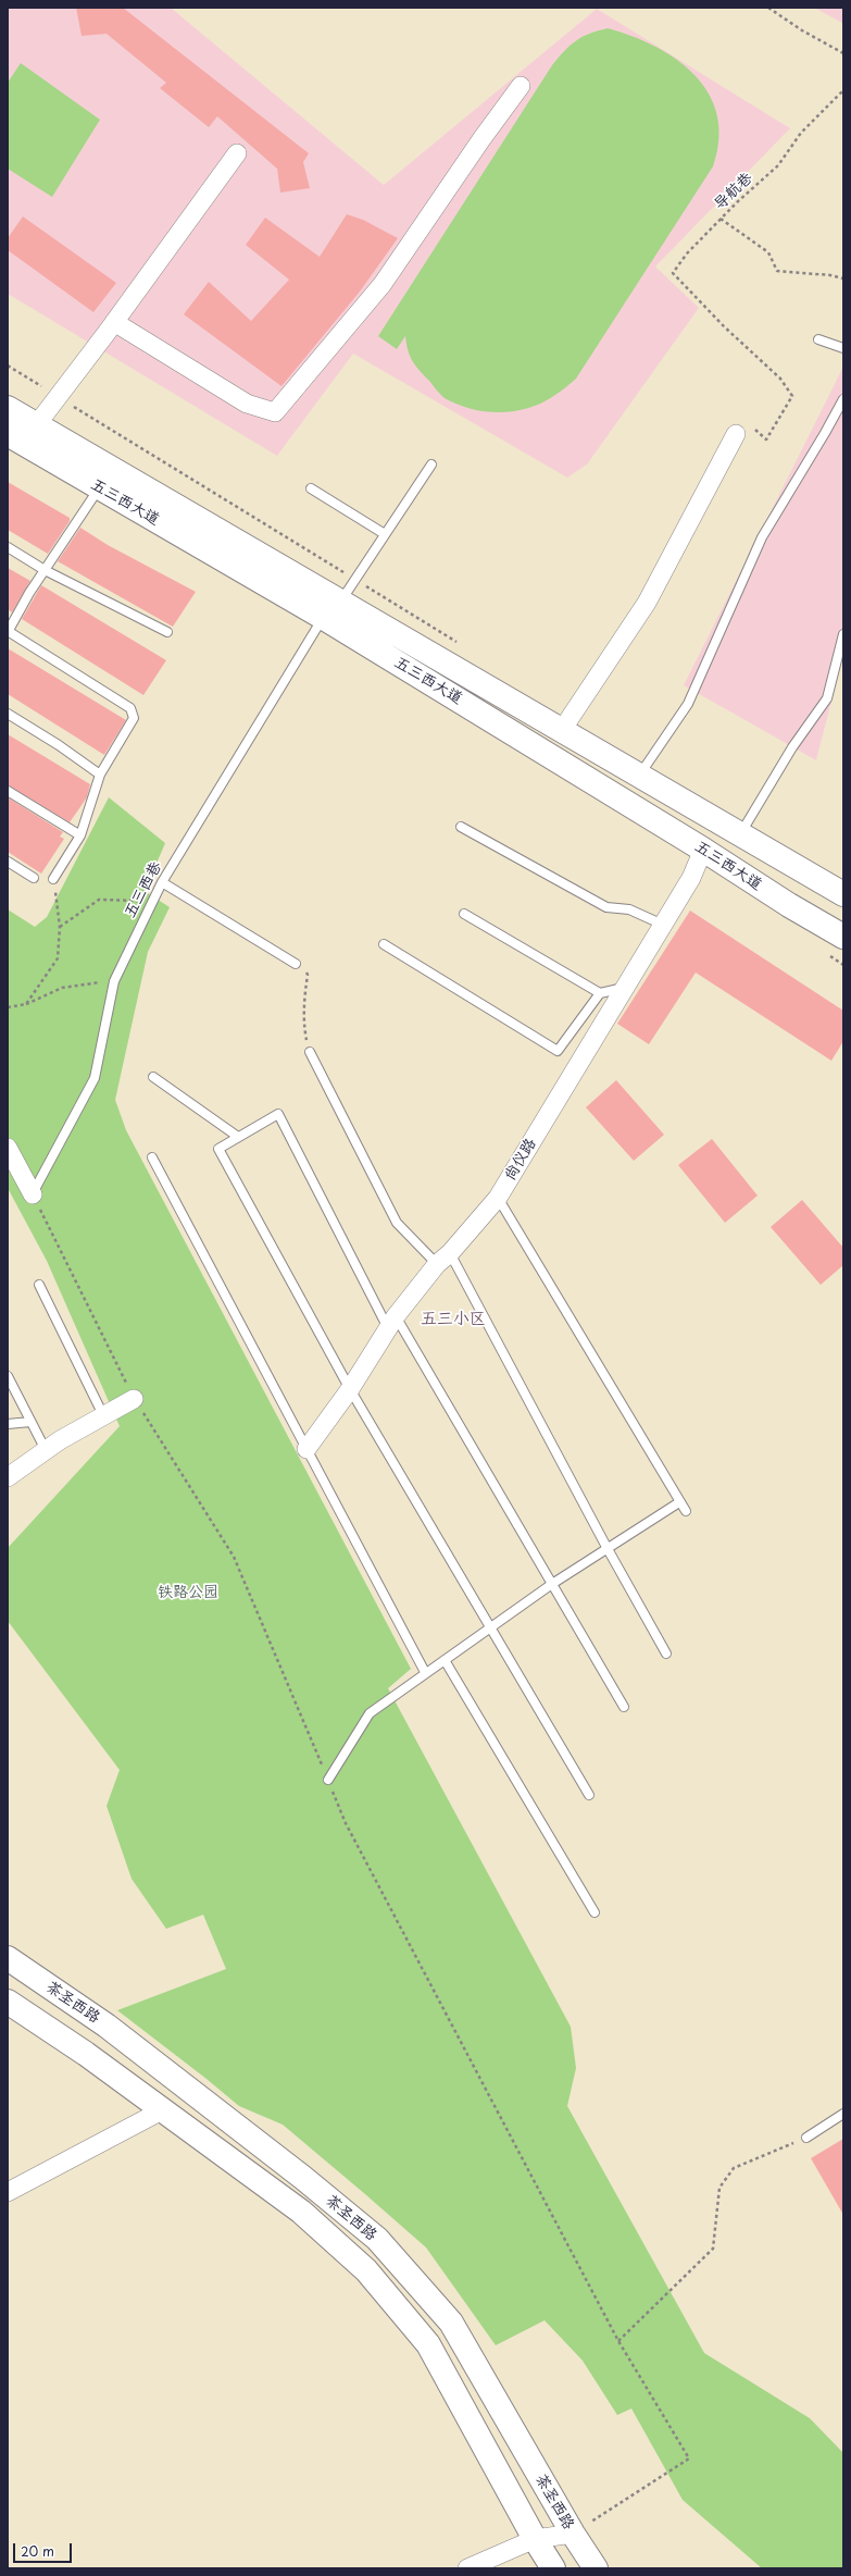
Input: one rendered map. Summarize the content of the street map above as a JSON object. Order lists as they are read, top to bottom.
{
  "streets": {
    "main road": ["五三西大道", "茶圣西路"],
    "street": ["尚仪路"],
    "lane": ["五三西巷"],
    "path": ["导航巷"]
  },
  "crossings": [
    ["五三西大道", "五三西巷"],
    ["五三西大道", "尚仪路"]
  ],
  "districts": ["五三小区"],
  "parks": ["铁路公园"],
  "scale_bar": "20 m"
}
